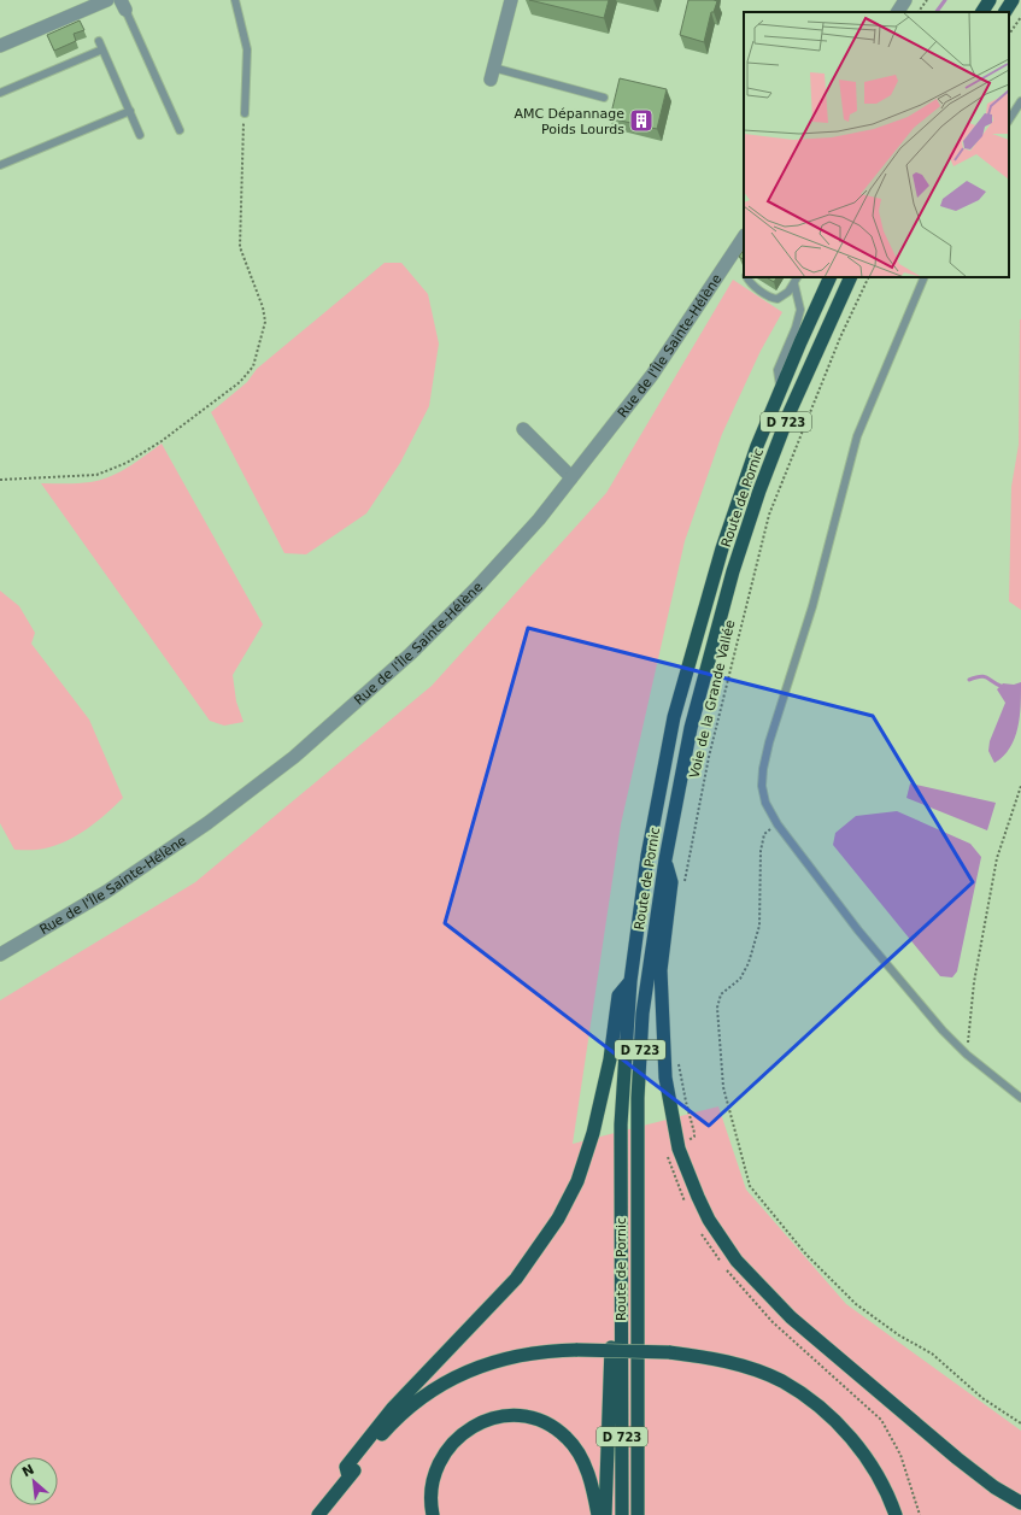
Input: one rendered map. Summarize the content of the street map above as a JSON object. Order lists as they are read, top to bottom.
{
  "streets": {
    "highway": ["D 723", "Route de Pornic"],
    "street": ["Rue de l'Île Sainte-Hélène"],
    "path": ["Voie de la Grande Vallée"]
  },
  "crossings": [
    ["D 723", "Route de Pornic"]
  ],
  "places": {
    "building": ["AMC Dépannage Poids Lourds"]
  },
  "north": "top left"
}
